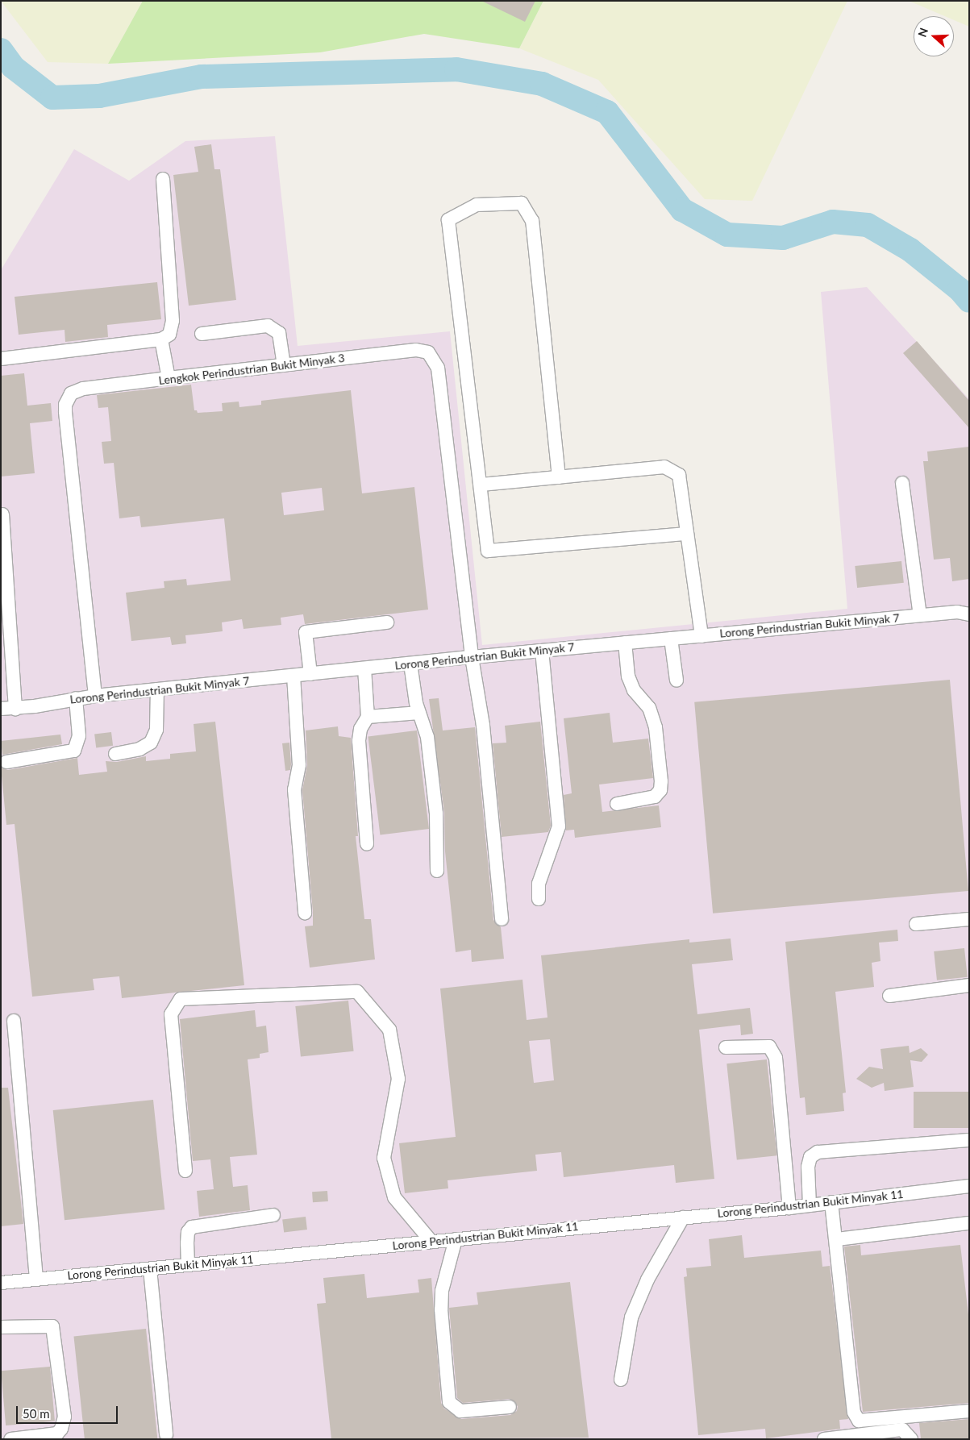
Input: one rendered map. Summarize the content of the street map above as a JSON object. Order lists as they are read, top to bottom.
{
  "streets": {
    "street": ["Lengkok Perindustrian Bukit Minyak 3", "Lorong Perindustrian Bukit Minyak 7", "Lorong Perindustrian Bukit Minyak 11"]
  },
  "crossings": [
    ["Lengkok Perindustrian Bukit Minyak 3", "Lorong Perindustrian Bukit Minyak 7"]
  ],
  "scale_bar": "50 m",
  "north": "left"
}
